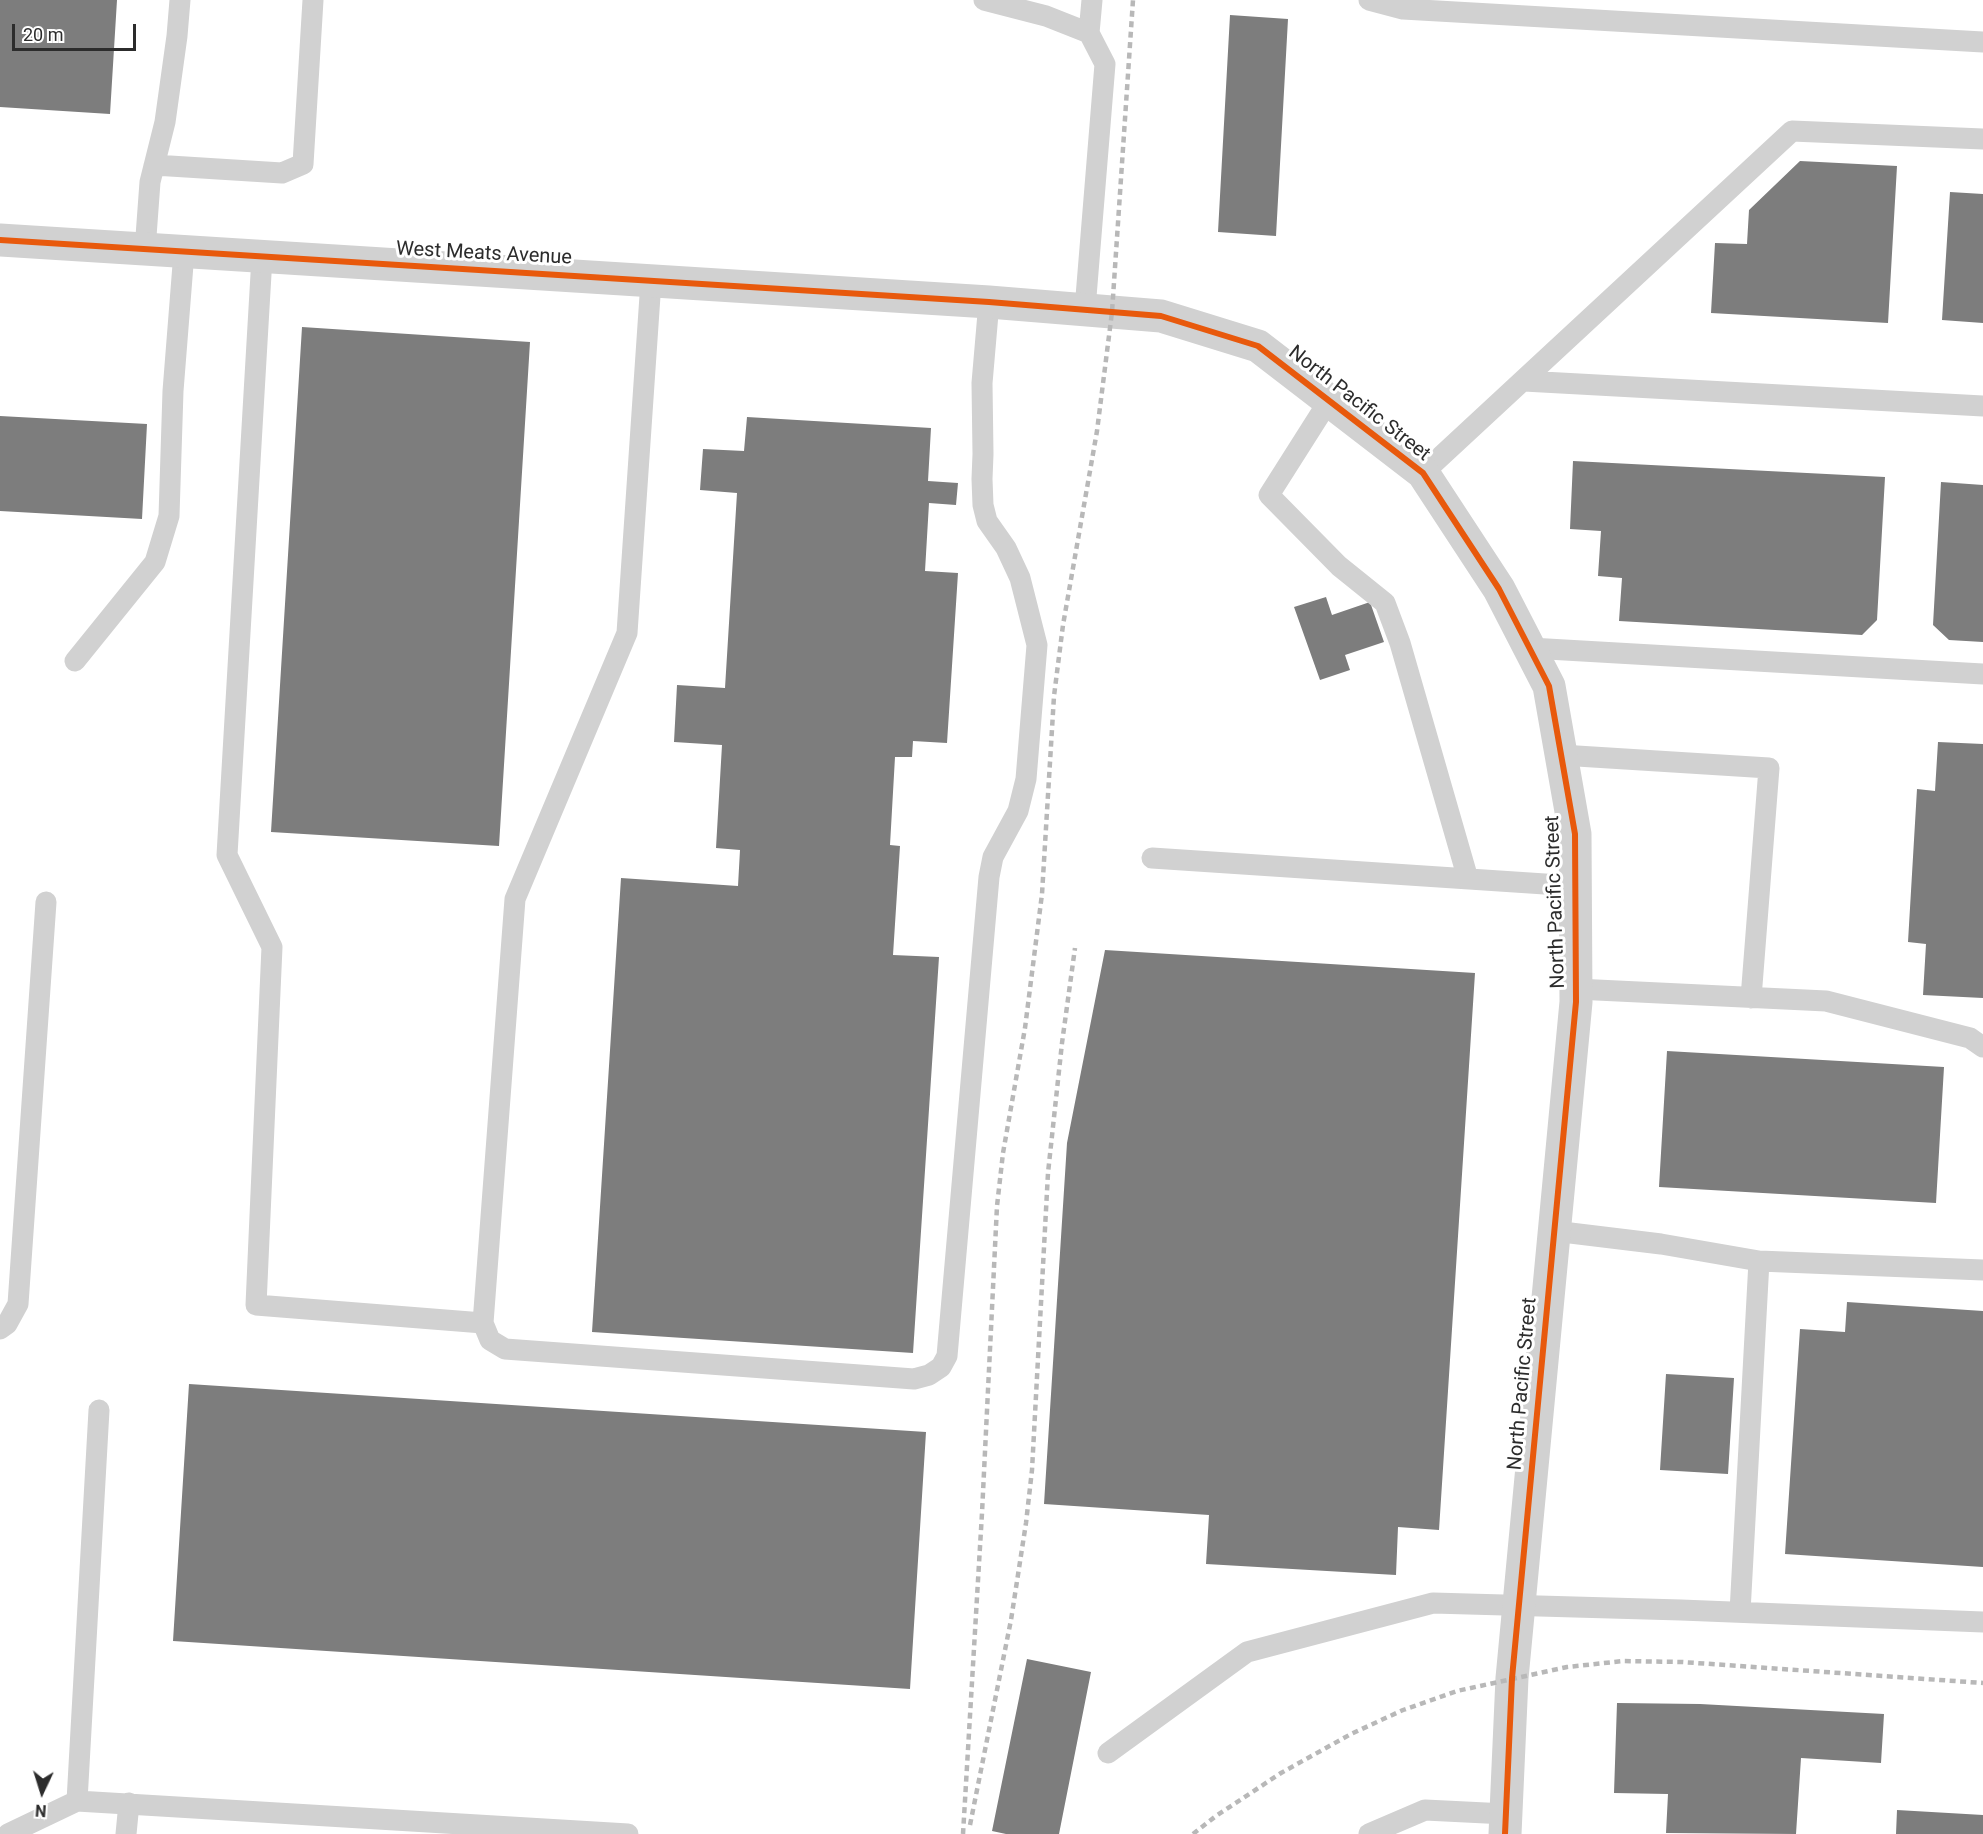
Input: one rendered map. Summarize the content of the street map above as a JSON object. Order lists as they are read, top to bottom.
{
  "streets": {
    "street": ["West Meats Avenue", "North Pacific Street"]
  },
  "crossings": [
    ["West Meats Avenue", "North Pacific Street"]
  ],
  "scale_bar": "20 m",
  "north": "bottom"
}
